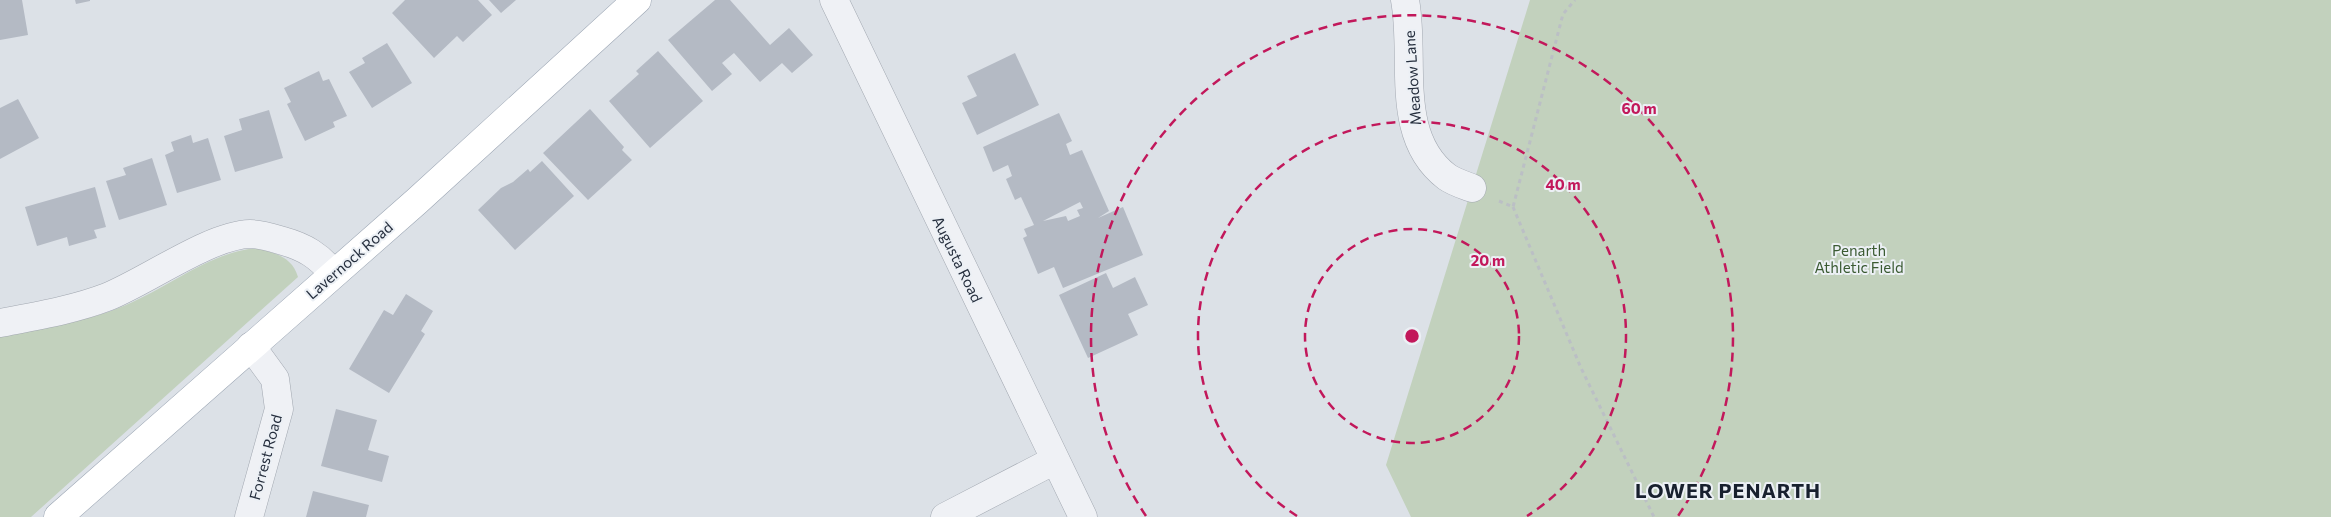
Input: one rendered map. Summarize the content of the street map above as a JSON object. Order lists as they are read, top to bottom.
{
  "streets": {
    "main road": ["Lavernock Road"],
    "street": ["Meadow Lane", "Augusta Road", "Forrest Road"]
  },
  "crossings": [
    ["Lavernock Road", "Forrest Road"]
  ],
  "districts": ["LOWER PENARTH"],
  "parks": ["Penarth Athletic Field"],
  "rings": ["60 m", "40 m", "20 m"]
}
